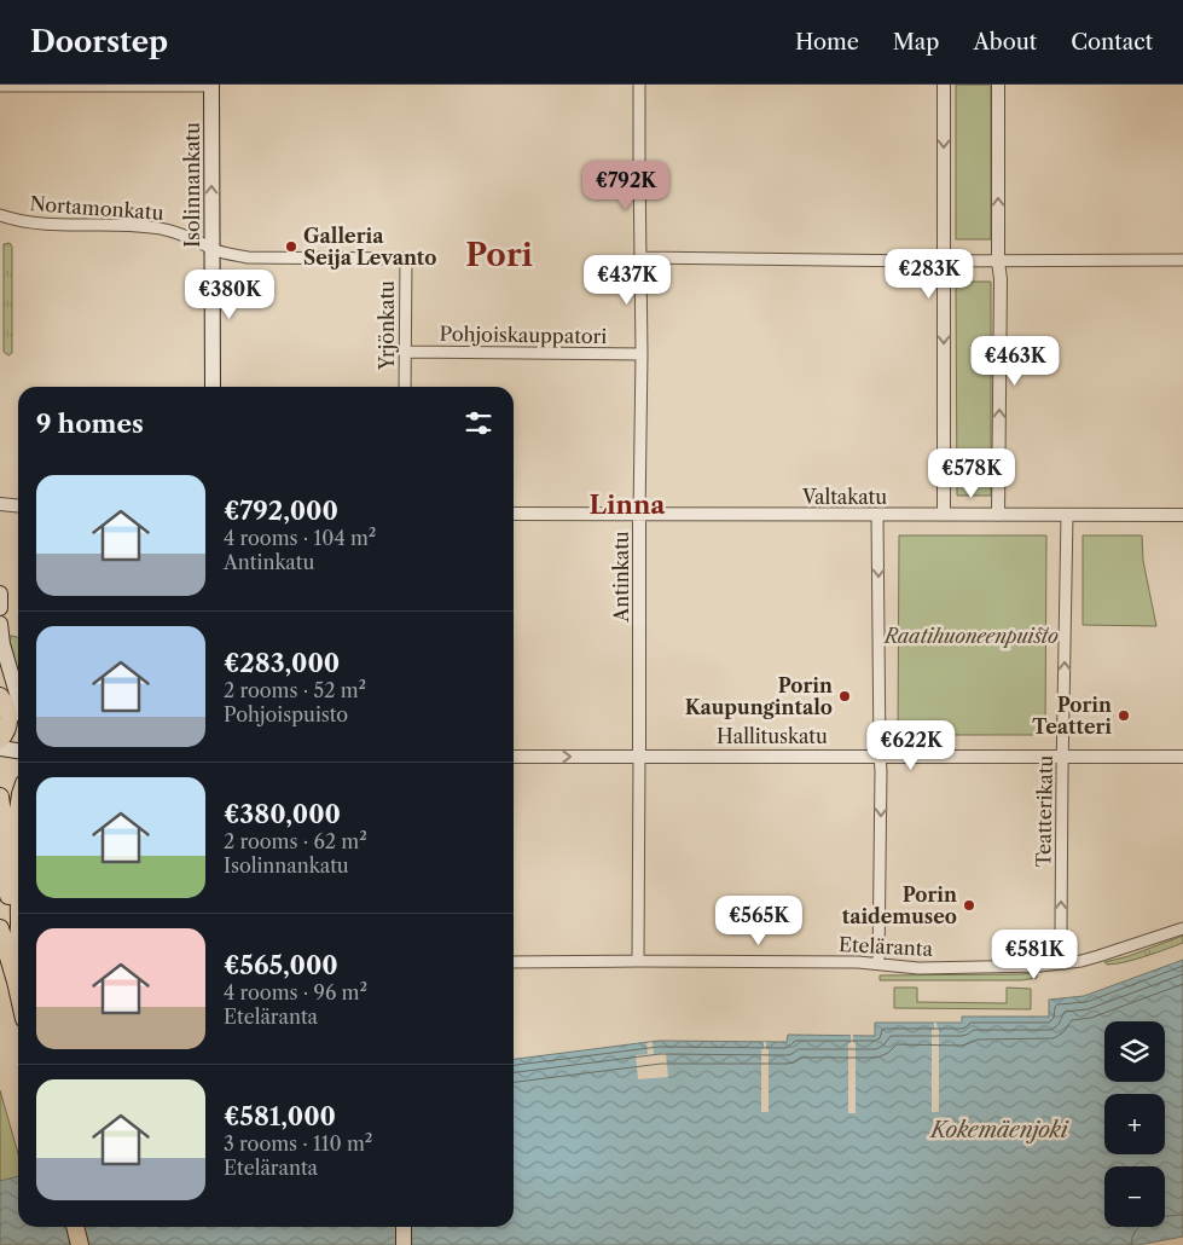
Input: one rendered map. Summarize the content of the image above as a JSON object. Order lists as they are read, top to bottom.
{
  "streets": {
    "main road": ["Isolinnankatu"],
    "street": [
      "Nortamonkatu",
      "Yrjönkatu",
      "Pohjoiskauppatori",
      "Valtakatu",
      "Antinkatu",
      "Hallituskatu",
      "Teatterikatu",
      "Eteläranta"
    ]
  },
  "crossings": [
    ["Isolinnankatu", "Nortamonkatu"],
    ["Nortamonkatu", "Yrjönkatu"],
    ["Yrjönkatu", "Pohjoiskauppatori"],
    ["Pohjoiskauppatori", "Antinkatu"],
    ["Valtakatu", "Antinkatu"],
    ["Valtakatu", "Teatterikatu"],
    ["Antinkatu", "Hallituskatu"],
    ["Antinkatu", "Eteläranta"],
    ["Hallituskatu", "Teatterikatu"],
    ["Teatterikatu", "Eteläranta"]
  ],
  "one_way": ["Isolinnankatu", "Teatterikatu"],
  "districts": ["Pori", "Linna"],
  "water": ["Kokemäenjoki"],
  "parks": ["Raatihuoneenpuisto"],
  "places": [
    "Galleria Seija Levanto",
    "Porin Kaupungintalo",
    "Porin Teatteri",
    "Porin taidemuseo"
  ],
  "page": {
    "header": "Doorstep",
    "nav": [
      "Home",
      "Map",
      "About",
      "Contact"
    ],
    "price": [
      "€792K",
      "€283K",
      "€437K",
      "€380K",
      "€463K",
      "€578K",
      "€622K",
      "€565K",
      "€581K"
    ],
    "heading": "9 homes",
    "list": [
      {
        "name": "€792,000",
        "note": "4 rooms · 104 m² · Antinkatu"
      },
      {
        "name": "€283,000",
        "note": "2 rooms · 52 m² · Pohjoispuisto"
      },
      {
        "name": "€380,000",
        "note": "2 rooms · 62 m² · Isolinnankatu"
      },
      {
        "name": "€565,000",
        "note": "4 rooms · 96 m² · Eteläranta"
      },
      {
        "name": "€581,000",
        "note": "3 rooms · 110 m² · Eteläranta"
      }
    ],
    "map_buttons": ["+", "−"]
  }
}
